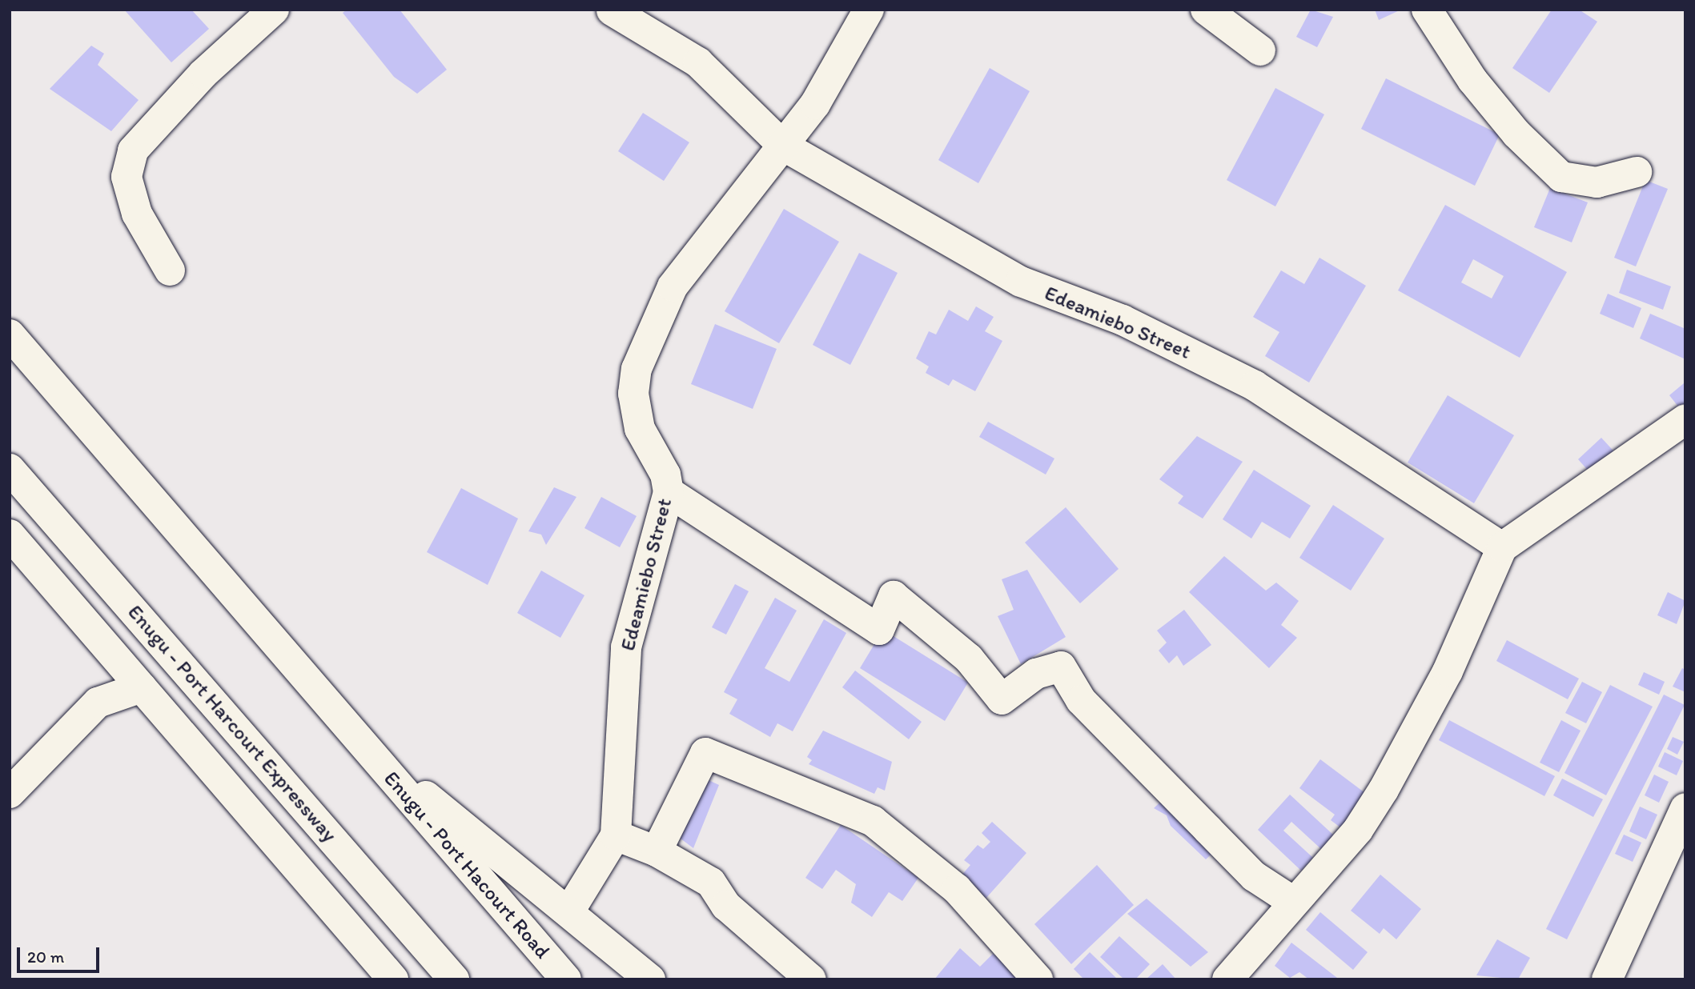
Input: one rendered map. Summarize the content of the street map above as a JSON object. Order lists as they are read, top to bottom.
{
  "streets": {
    "main road": ["Edeamiebo Street", "Enugu - Port Harcourt Expressway", "Enugu - Port Hacourt Road"]
  },
  "scale_bar": "20 m"
}
